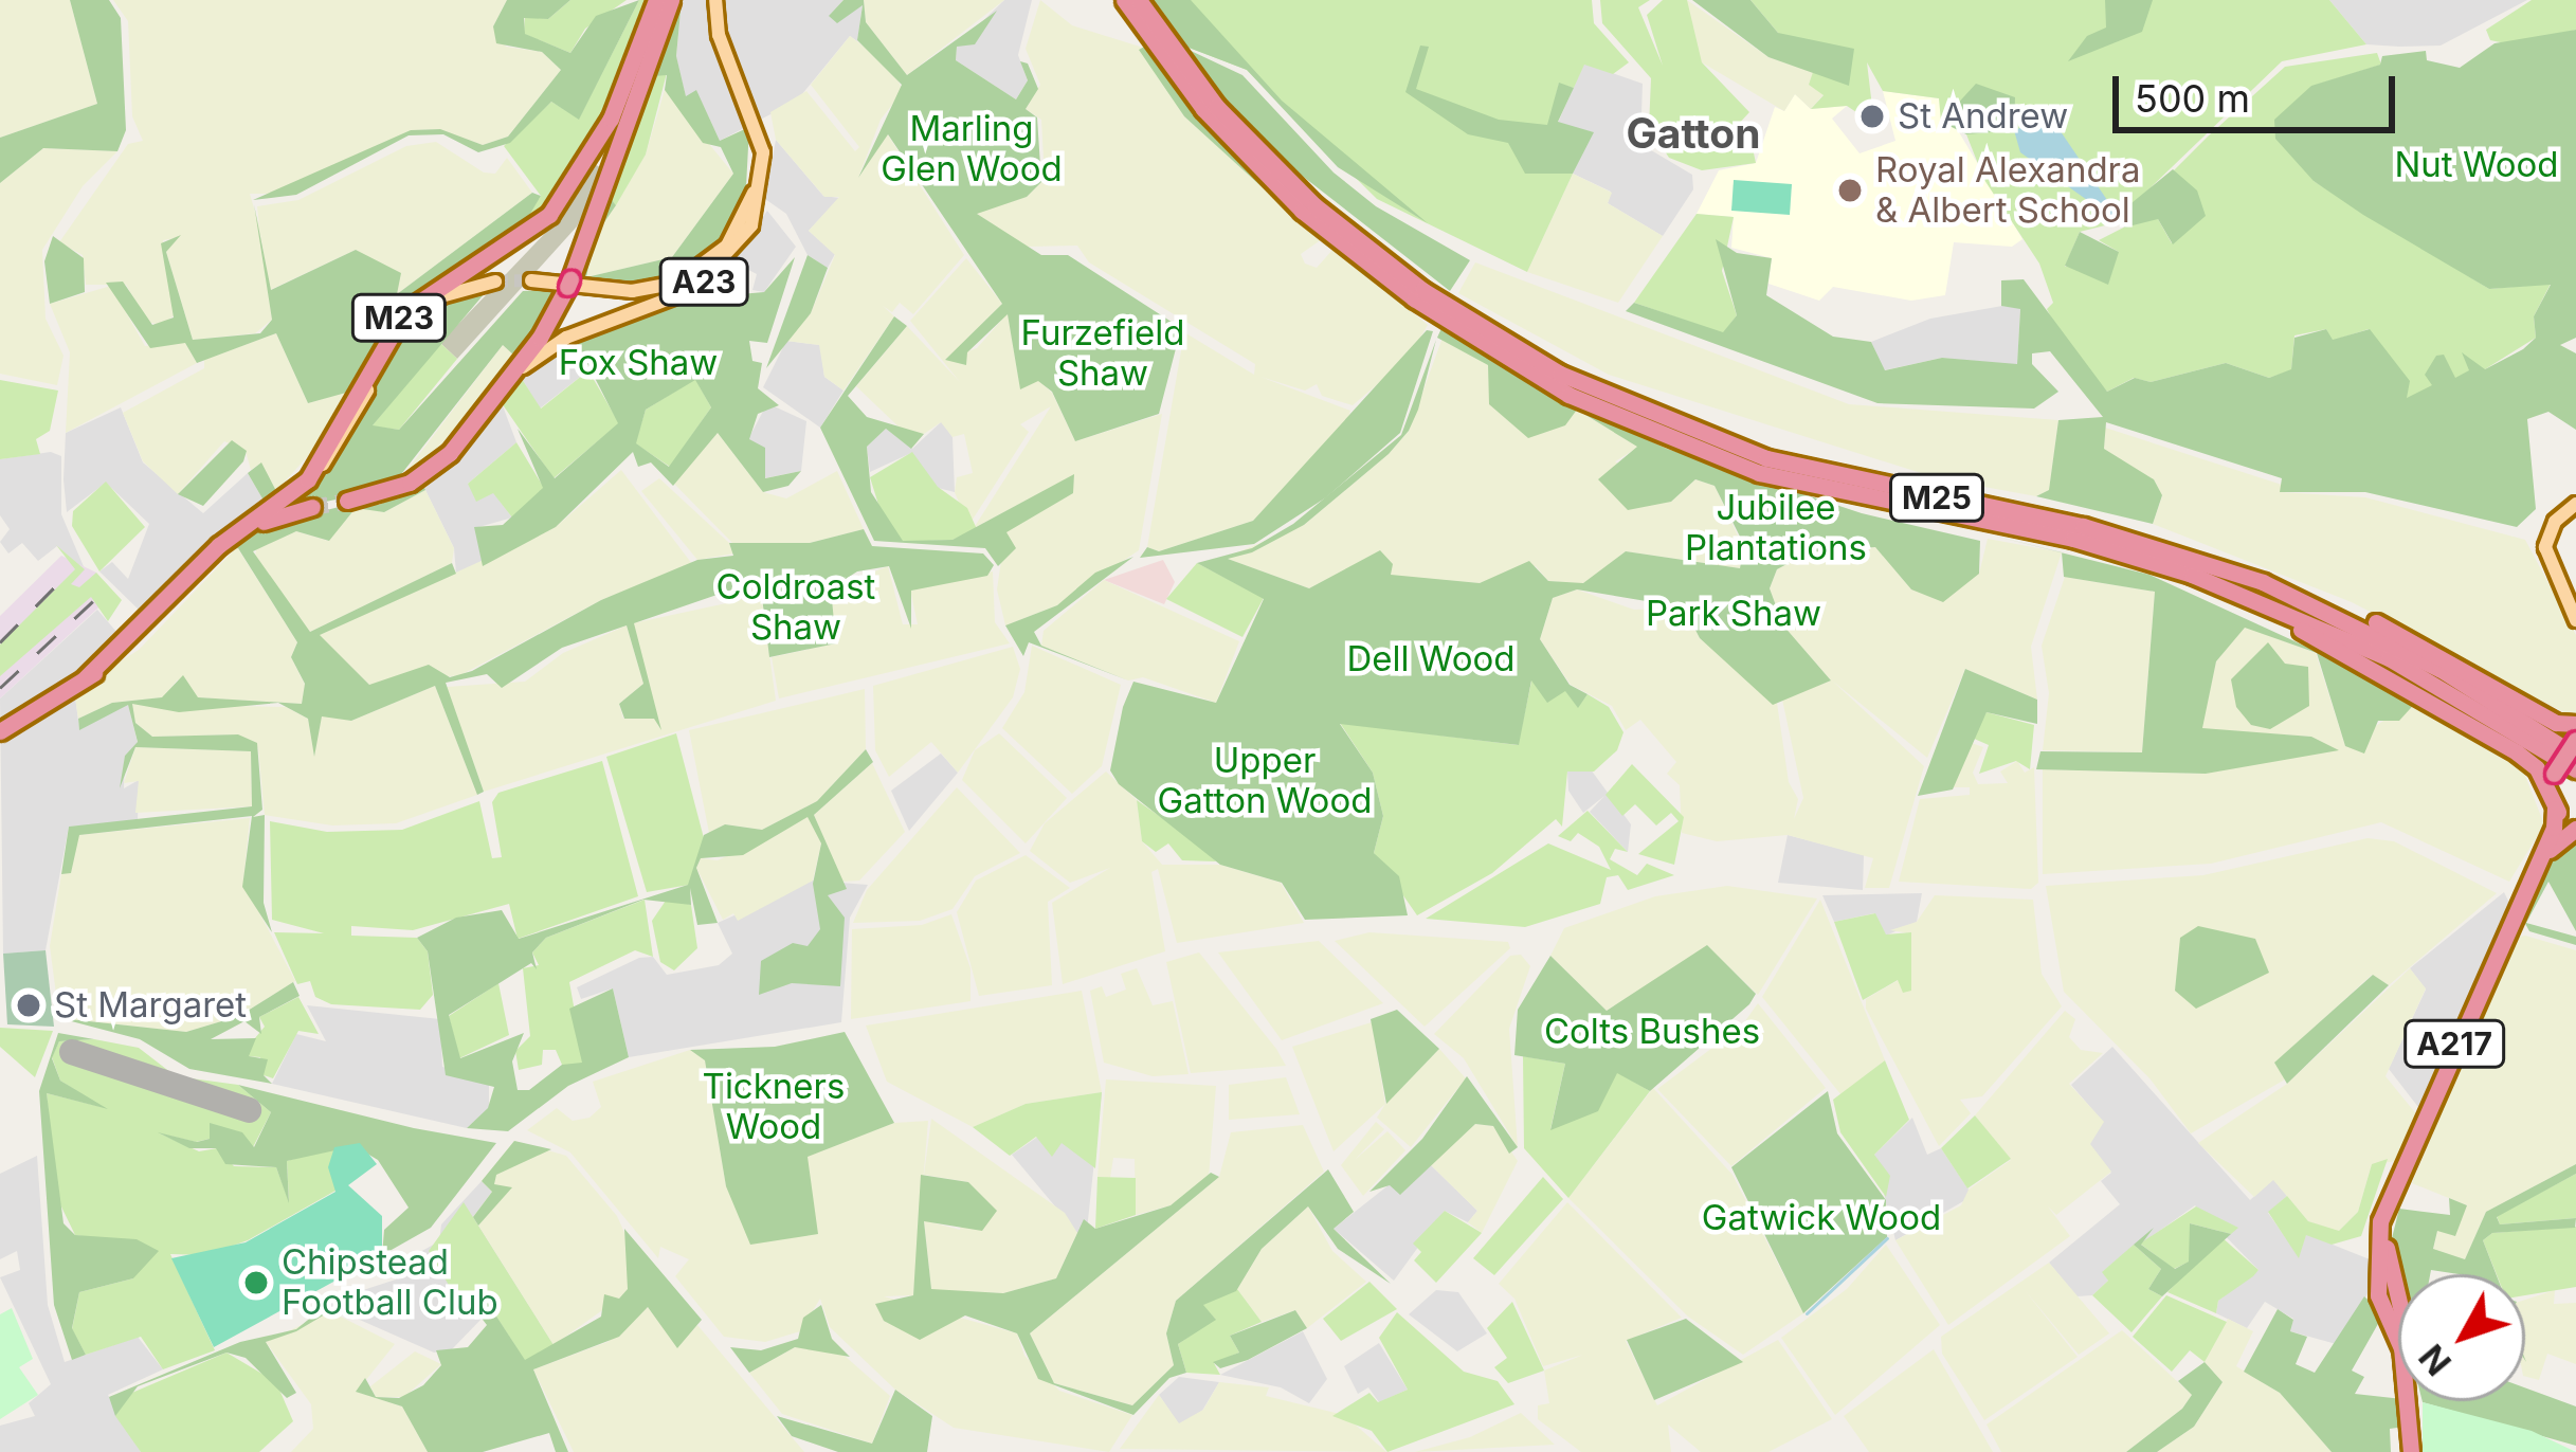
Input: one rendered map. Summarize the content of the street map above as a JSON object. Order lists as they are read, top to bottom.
{
  "streets": {
    "highway": [
      "A23",
      "M23",
      "M25",
      "A217"
    ]
  },
  "crossings": [
    ["M25", "A217"]
  ],
  "districts": ["Gatton"],
  "parks": [
    "Marling Glen Wood",
    "Nut Wood",
    "Furzefield Shaw",
    "Fox Shaw",
    "Jubilee Plantations",
    "Coldroast Shaw",
    "Park Shaw",
    "Dell Wood",
    "Upper Gatton Wood",
    "Colts Bushes",
    "Tickners Wood",
    "Gatwick Wood"
  ],
  "places": [
    "St Andrew",
    "Royal Alexandra & Albert School",
    "St Margaret",
    "Chipstead Football Club"
  ],
  "scale_bar": "500 m",
  "north": "bottom left"
}
